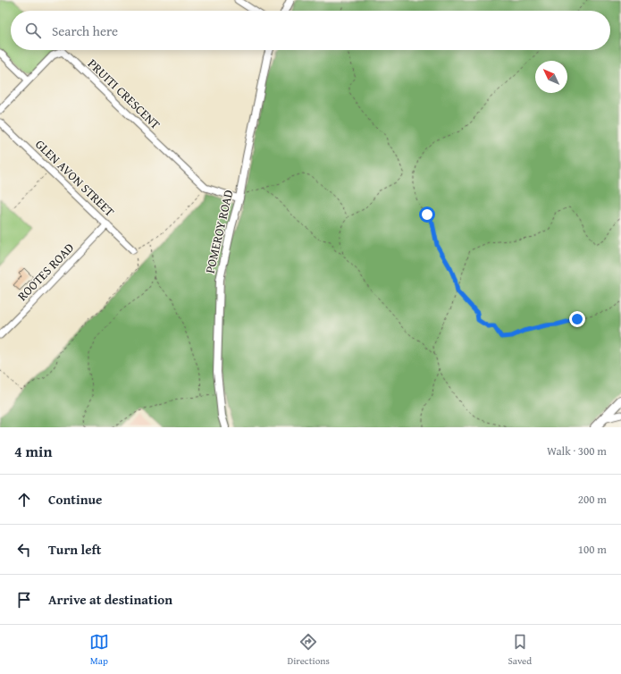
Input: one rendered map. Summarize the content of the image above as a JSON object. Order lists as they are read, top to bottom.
{
  "streets": {
    "street": [
      "PRUITI CRESCENT",
      "GLEN AVON STREET",
      "POMEROY ROAD",
      "ROOTES ROAD"
    ]
  },
  "crossings": [
    ["PRUITI CRESCENT", "POMEROY ROAD"],
    ["GLEN AVON STREET", "ROOTES ROAD"]
  ],
  "north": "top left",
  "page": {
    "search": "Search here",
    "heading": ["4 min", "Walk · 300 m"],
    "list": [
      ["Continue", "200 m"],
      ["Turn left", "100 m"],
      "Arrive at destination"
    ],
    "nav": ["Map", "Directions", "Saved"]
  }
}
